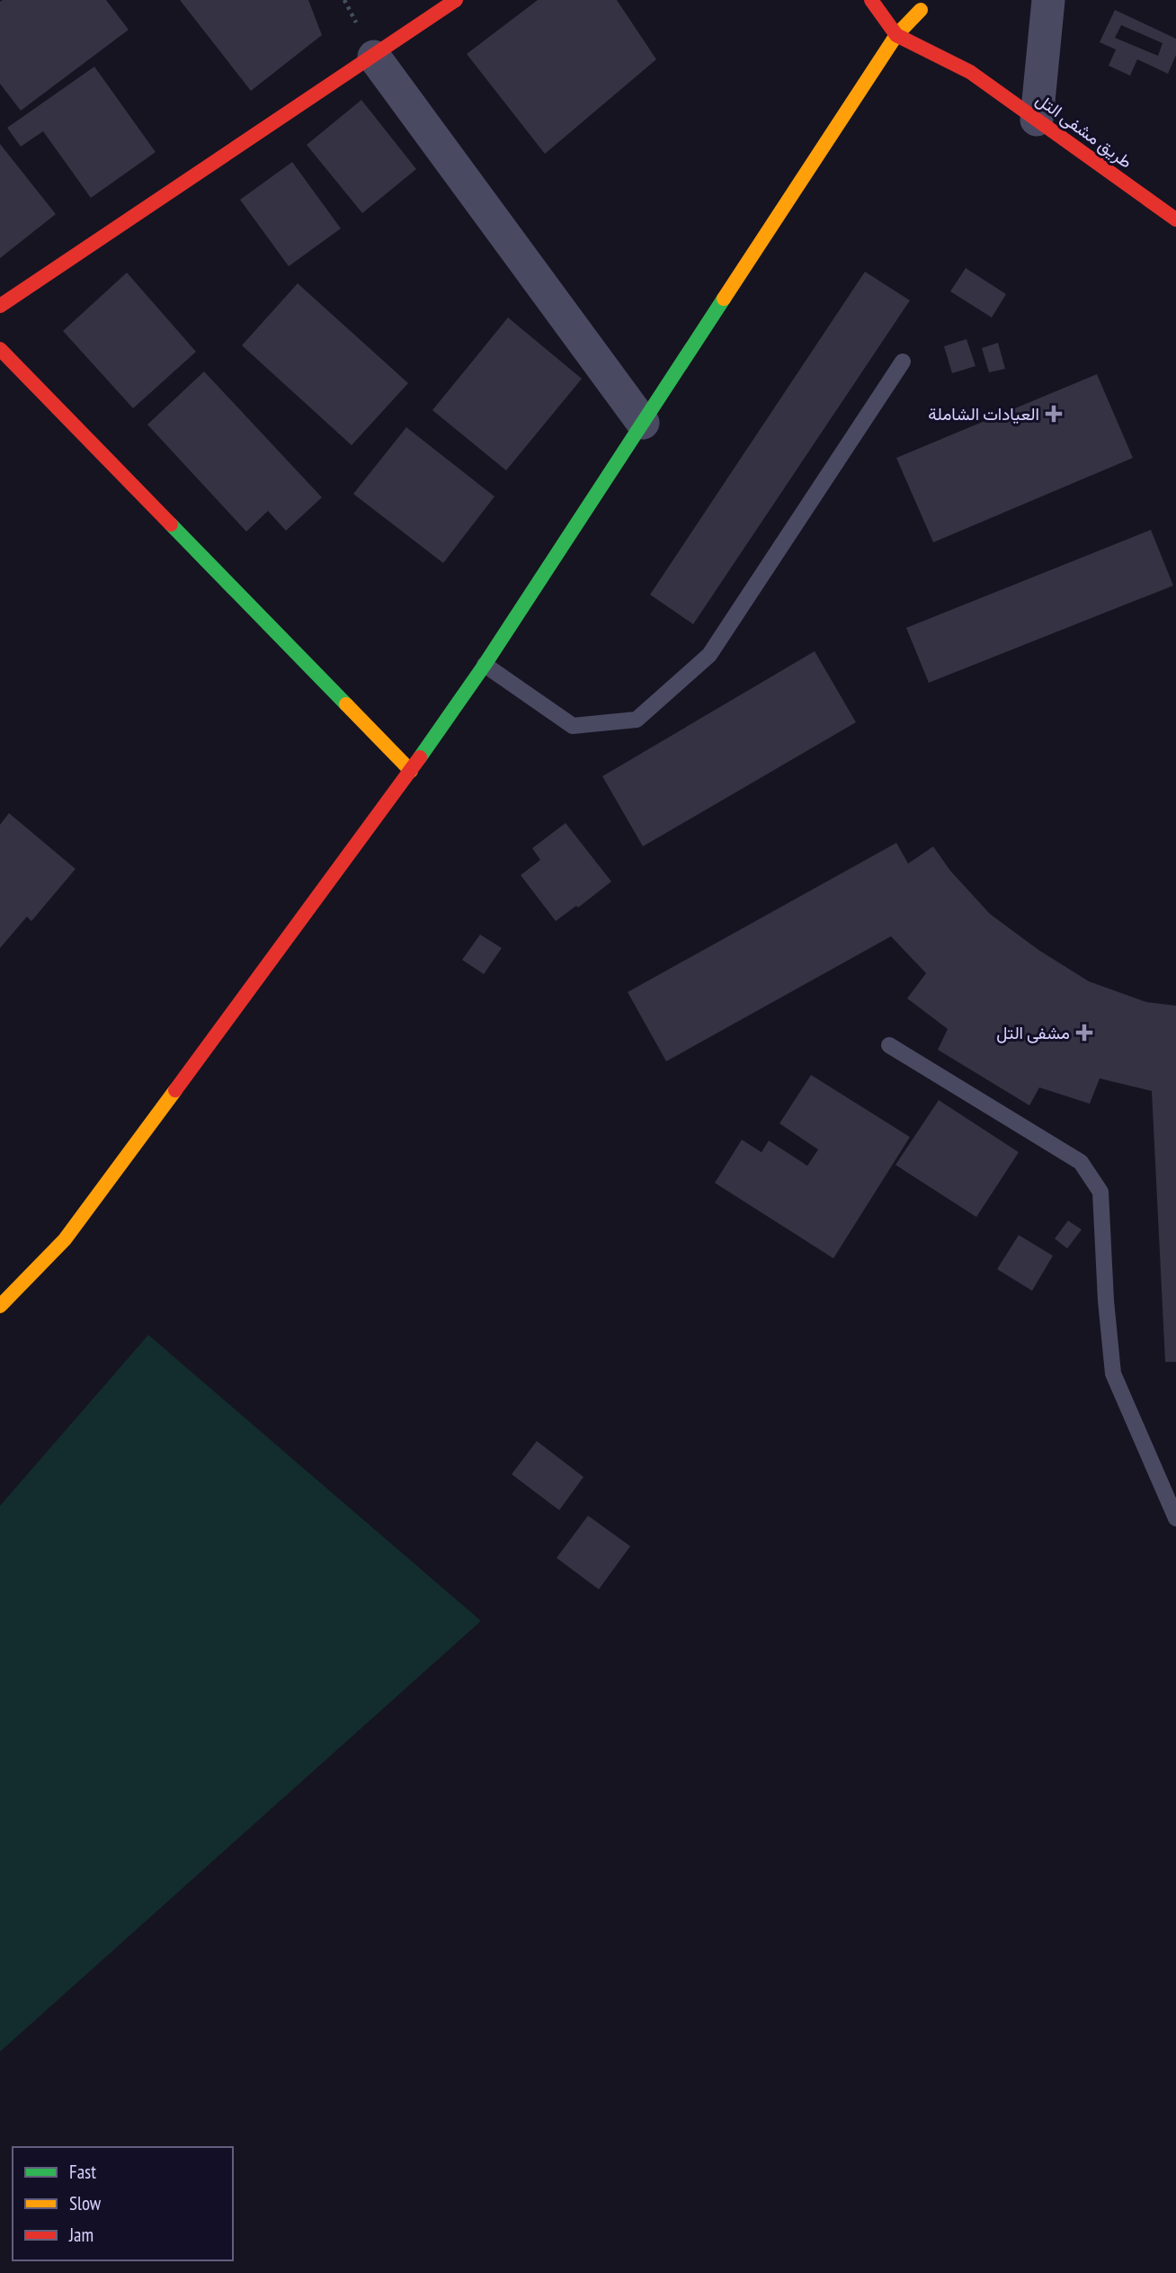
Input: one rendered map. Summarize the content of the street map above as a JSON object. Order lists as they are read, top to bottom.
{
  "streets": {
    "street": ["طريق مشفى التل"]
  },
  "places": {
    "health": ["العيادات الشاملة", "مشفى التل"]
  },
  "legend": ["Fast", "Slow", "Jam"]
}
